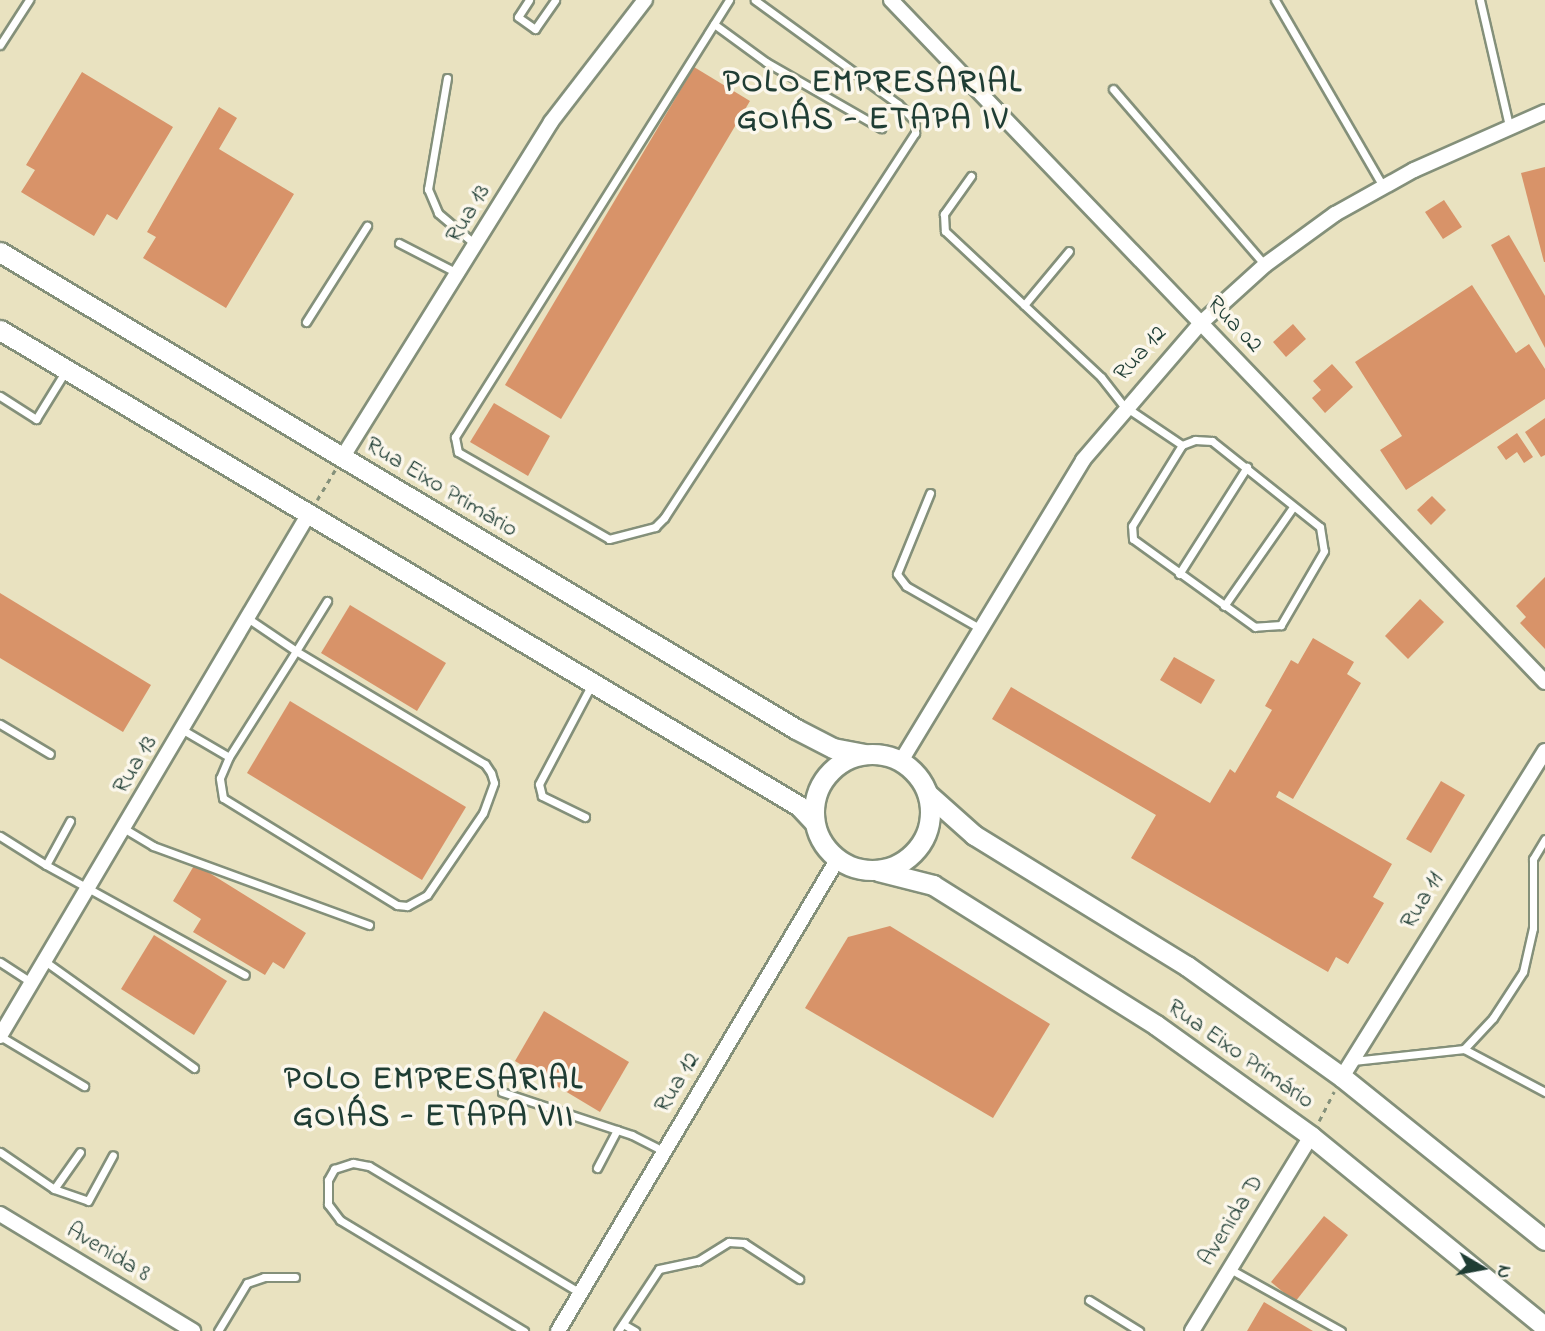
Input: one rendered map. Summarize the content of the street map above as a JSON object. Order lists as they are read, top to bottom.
{
  "streets": {
    "street": [
      "Rua 13",
      "Rua 02",
      "Rua 12",
      "Rua Eixo Primário",
      "Rua 11",
      "Avenida D",
      "Avenida 8"
    ]
  },
  "crossings": [
    ["Rua 13", "Rua Eixo Primário"],
    ["Rua 02", "Rua 12"],
    ["Rua 12", "Rua Eixo Primário"],
    ["Rua Eixo Primário", "Rua 11"],
    ["Rua Eixo Primário", "Avenida D"]
  ],
  "districts": ["POLO EMPRESARIAL GOIÁS - ETAPA IV", "POLO EMPRESARIAL GOIÁS - ETAPA VII"],
  "north": "right"
}
